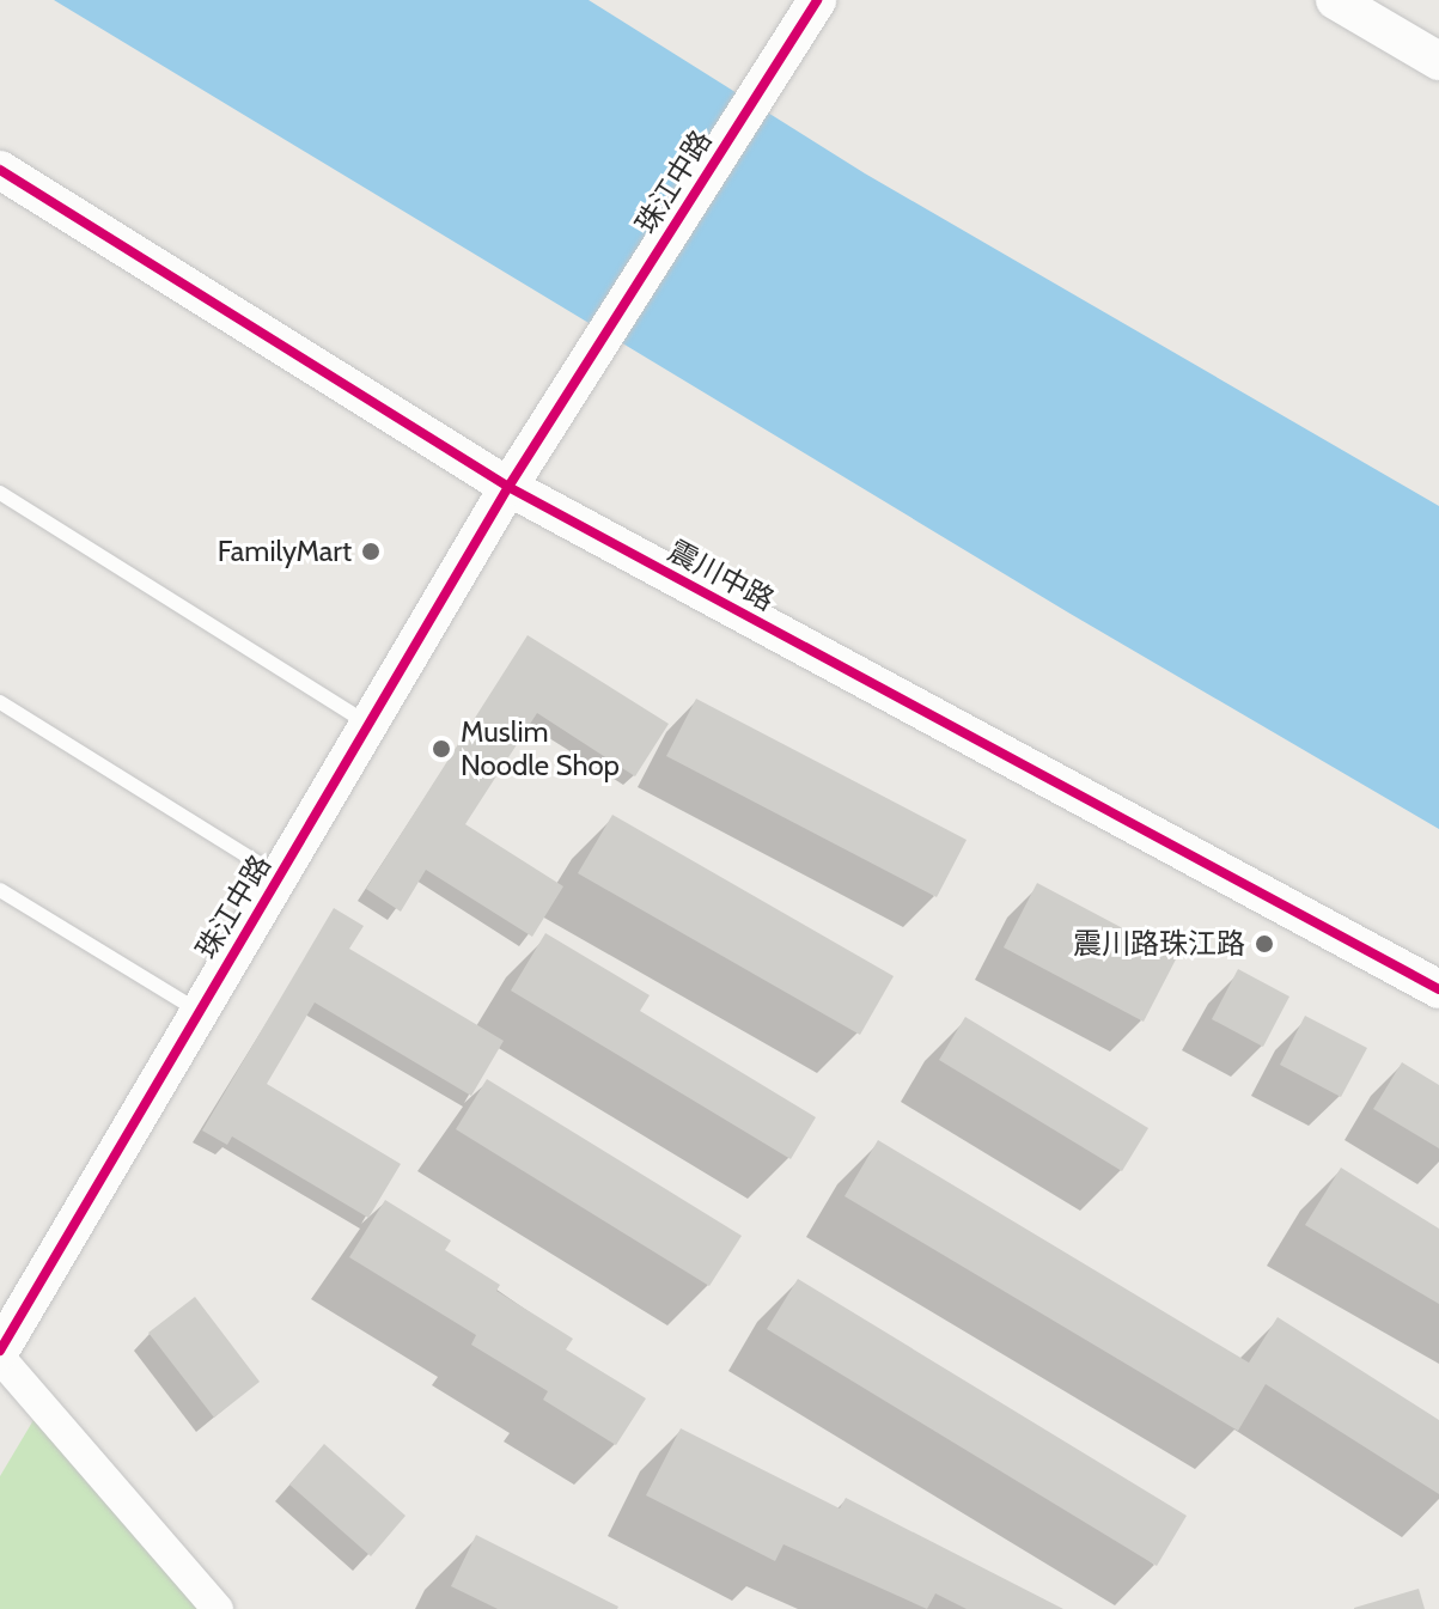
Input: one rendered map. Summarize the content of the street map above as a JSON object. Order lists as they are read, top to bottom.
{
  "streets": {
    "street": ["珠江中路", "震川中路"]
  },
  "crossings": [
    ["珠江中路", "震川中路"]
  ],
  "places": ["FamilyMart", "Muslim Noodle Shop", "震川路珠江路"]
}
